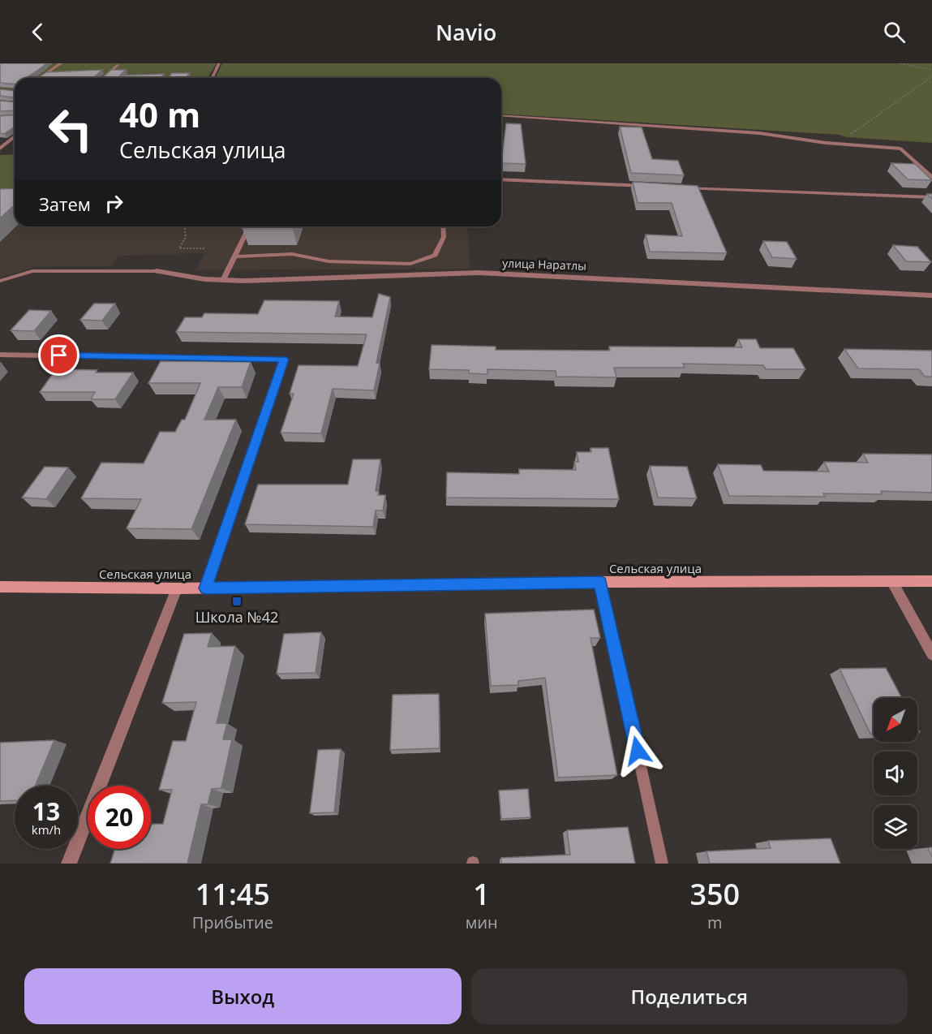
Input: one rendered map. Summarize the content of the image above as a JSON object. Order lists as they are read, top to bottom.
{
  "streets": {
    "main road": ["Сельская улица"],
    "street": ["улица Наратлы"]
  },
  "places": {
    "transit": ["Школа №42"]
  },
  "north": "bottom left",
  "page": {
    "header": "Navio",
    "turn": ["40 m", "Сельская улица"],
    "then": "Затем",
    "speed": "13 km/h",
    "limit": "20",
    "eta": [
      "11:45",
      "Прибытие",
      "1",
      "мин",
      "350",
      "m"
    ],
    "buttons": ["Выход", "Поделиться"]
  }
}
